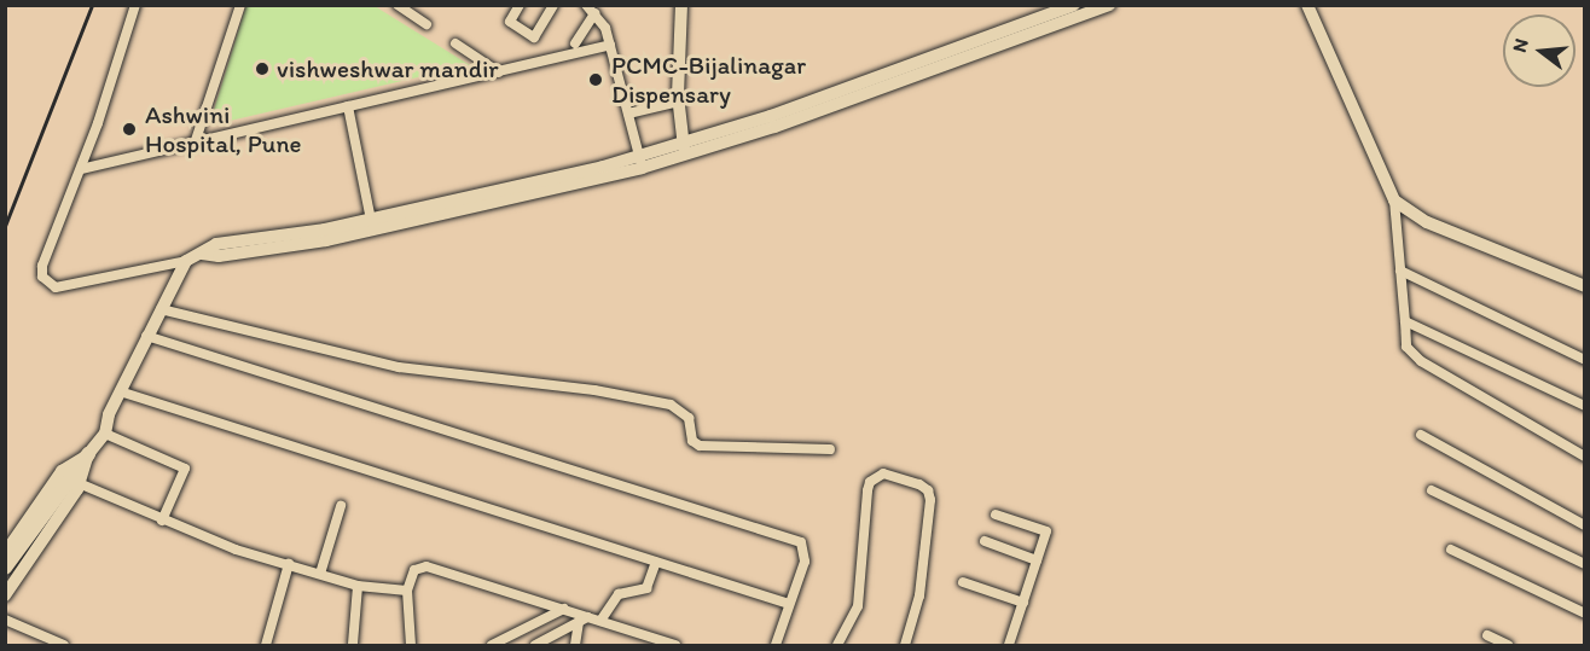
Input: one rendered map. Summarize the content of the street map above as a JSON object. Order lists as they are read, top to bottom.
{
  "places": ["vishweshwar mandir", "PCMC-Bijalinagar Dispensary", "Ashwini Hospital, Pune"],
  "north": "left"
}
